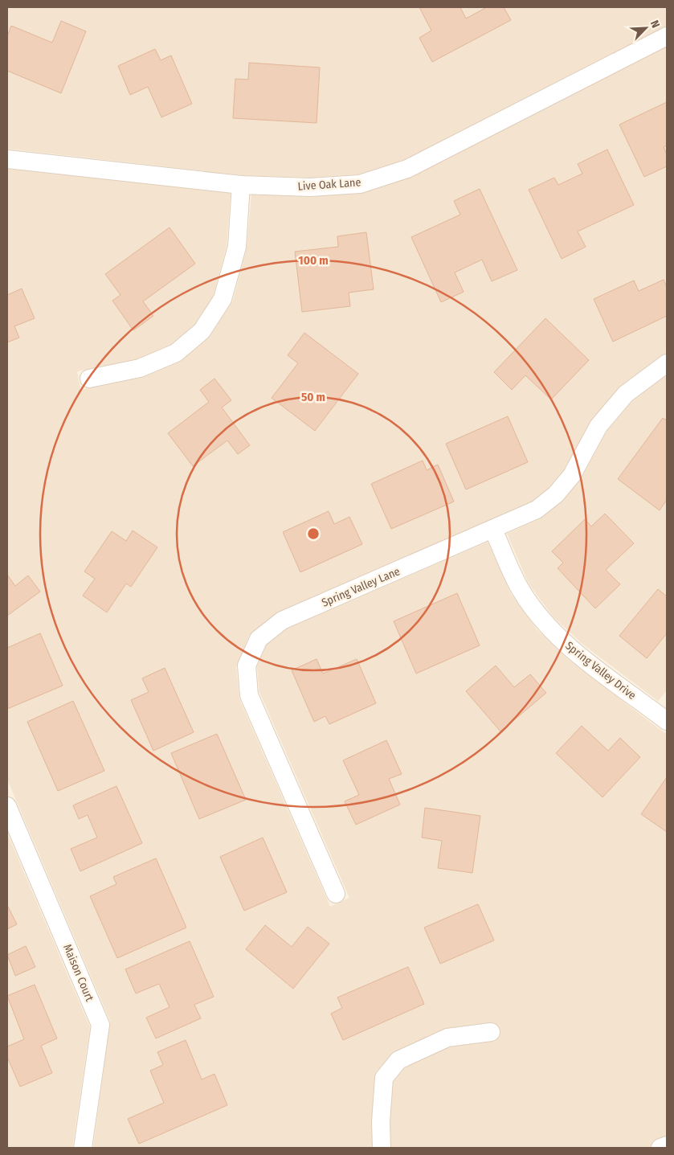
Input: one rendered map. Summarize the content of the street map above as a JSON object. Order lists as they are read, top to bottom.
{
  "streets": {
    "street": [
      "Live Oak Lane",
      "Spring Valley Lane",
      "Spring Valley Drive",
      "Maison Court"
    ]
  },
  "crossings": [
    ["Spring Valley Lane", "Spring Valley Drive"]
  ],
  "north": "top right",
  "rings": ["100 m", "50 m"]
}
